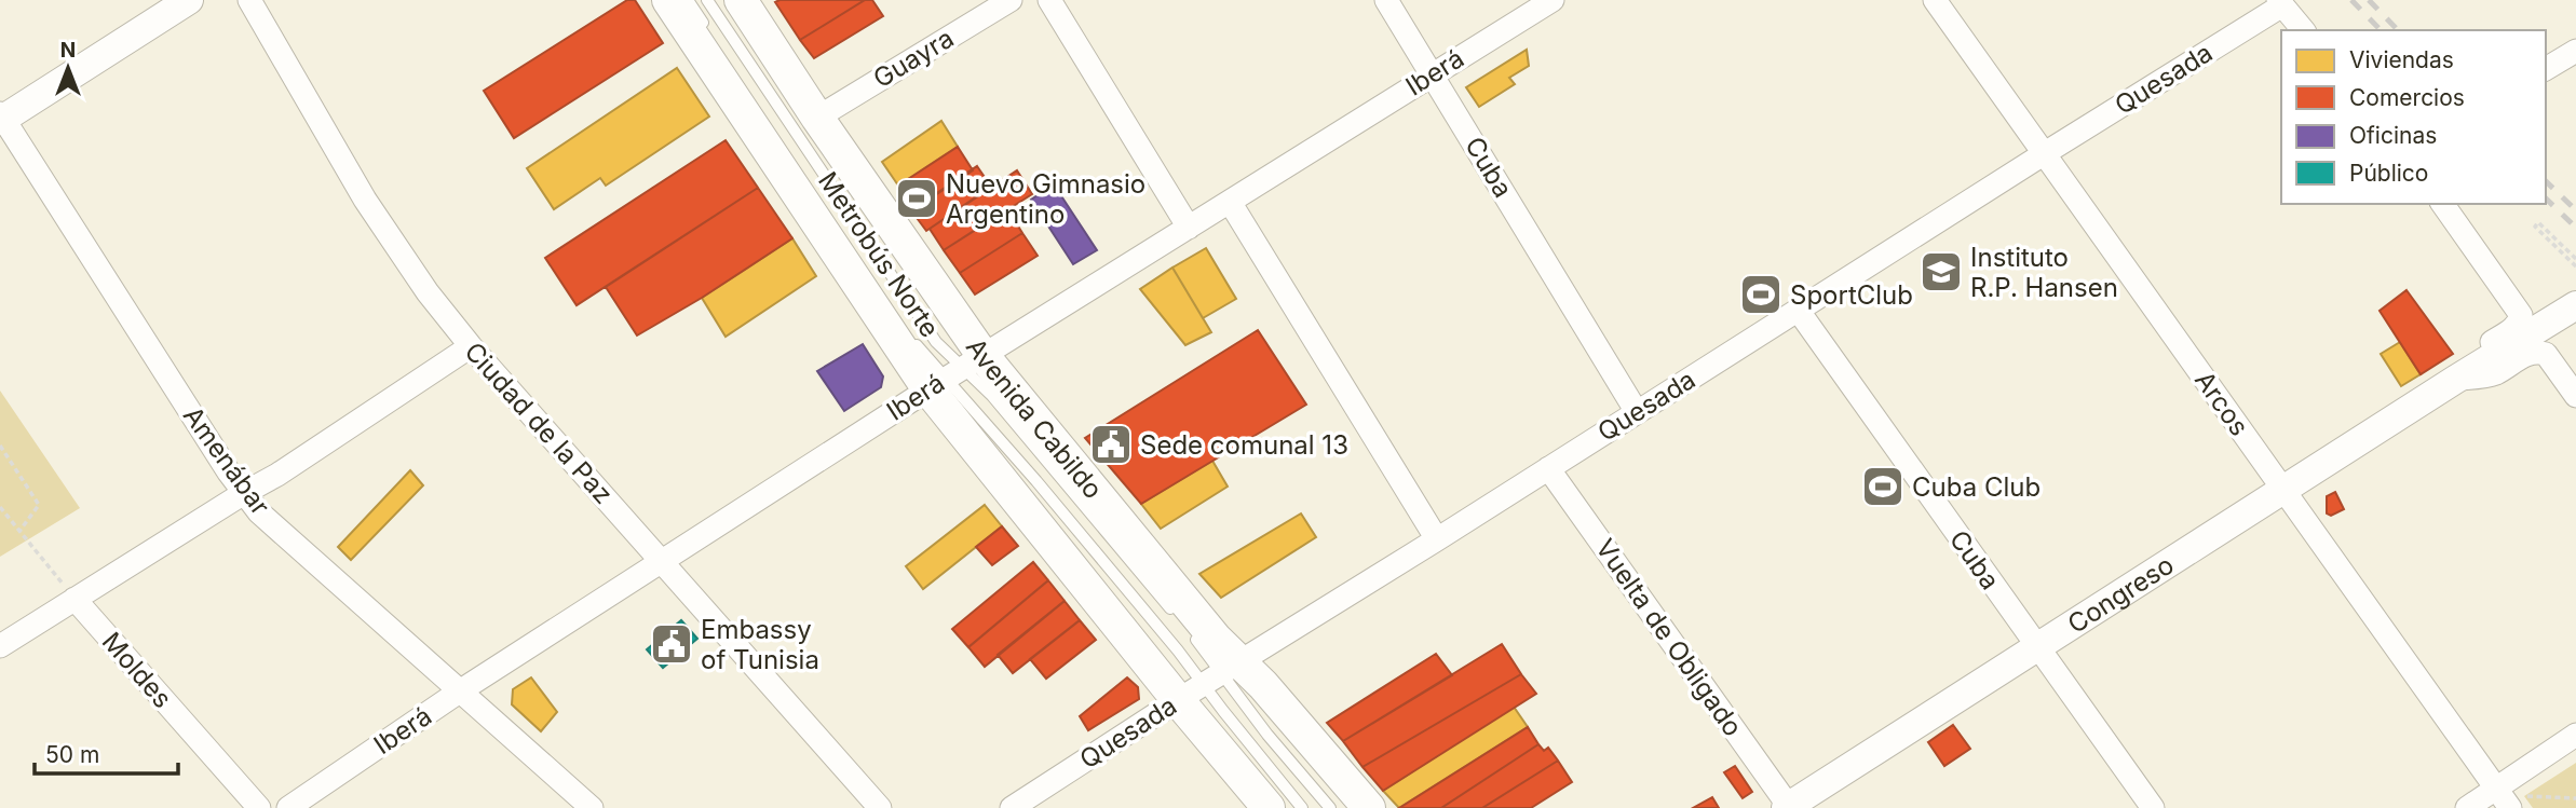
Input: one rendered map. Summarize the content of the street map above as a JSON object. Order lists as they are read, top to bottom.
{
  "streets": {
    "main road": ["Avenida Cabildo"],
    "street": [
      "Guayra",
      "Iberá",
      "Quesada",
      "Cuba",
      "Arcos",
      "Ciudad de la Paz",
      "Amenábar",
      "Congreso",
      "Vuelta de Obligado",
      "Moldes"
    ],
    "lane": ["Metrobús Norte"]
  },
  "crossings": [
    ["Guayra", "Avenida Cabildo"],
    ["Iberá", "Cuba"],
    ["Iberá", "Metrobús Norte"],
    ["Iberá", "Avenida Cabildo"],
    ["Iberá", "Ciudad de la Paz"],
    ["Iberá", "Amenábar"],
    ["Quesada", "Cuba"],
    ["Quesada", "Arcos"],
    ["Quesada", "Avenida Cabildo"],
    ["Quesada", "Vuelta de Obligado"],
    ["Cuba", "Congreso"],
    ["Metrobús Norte", "Avenida Cabildo"],
    ["Arcos", "Congreso"],
    ["Congreso", "Vuelta de Obligado"]
  ],
  "places": {
    "sports": ["Nuevo Gimnasio Argentino", "SportClub", "Cuba Club"],
    "school or university": ["Instituto R.P. Hansen"],
    "public building": ["Sede comunal 13", "Embassy of Tunisia"]
  },
  "legend": [
    "Viviendas",
    "Comercios",
    "Oficinas",
    "Público"
  ],
  "scale_bar": "50 m",
  "north": "top"
}
